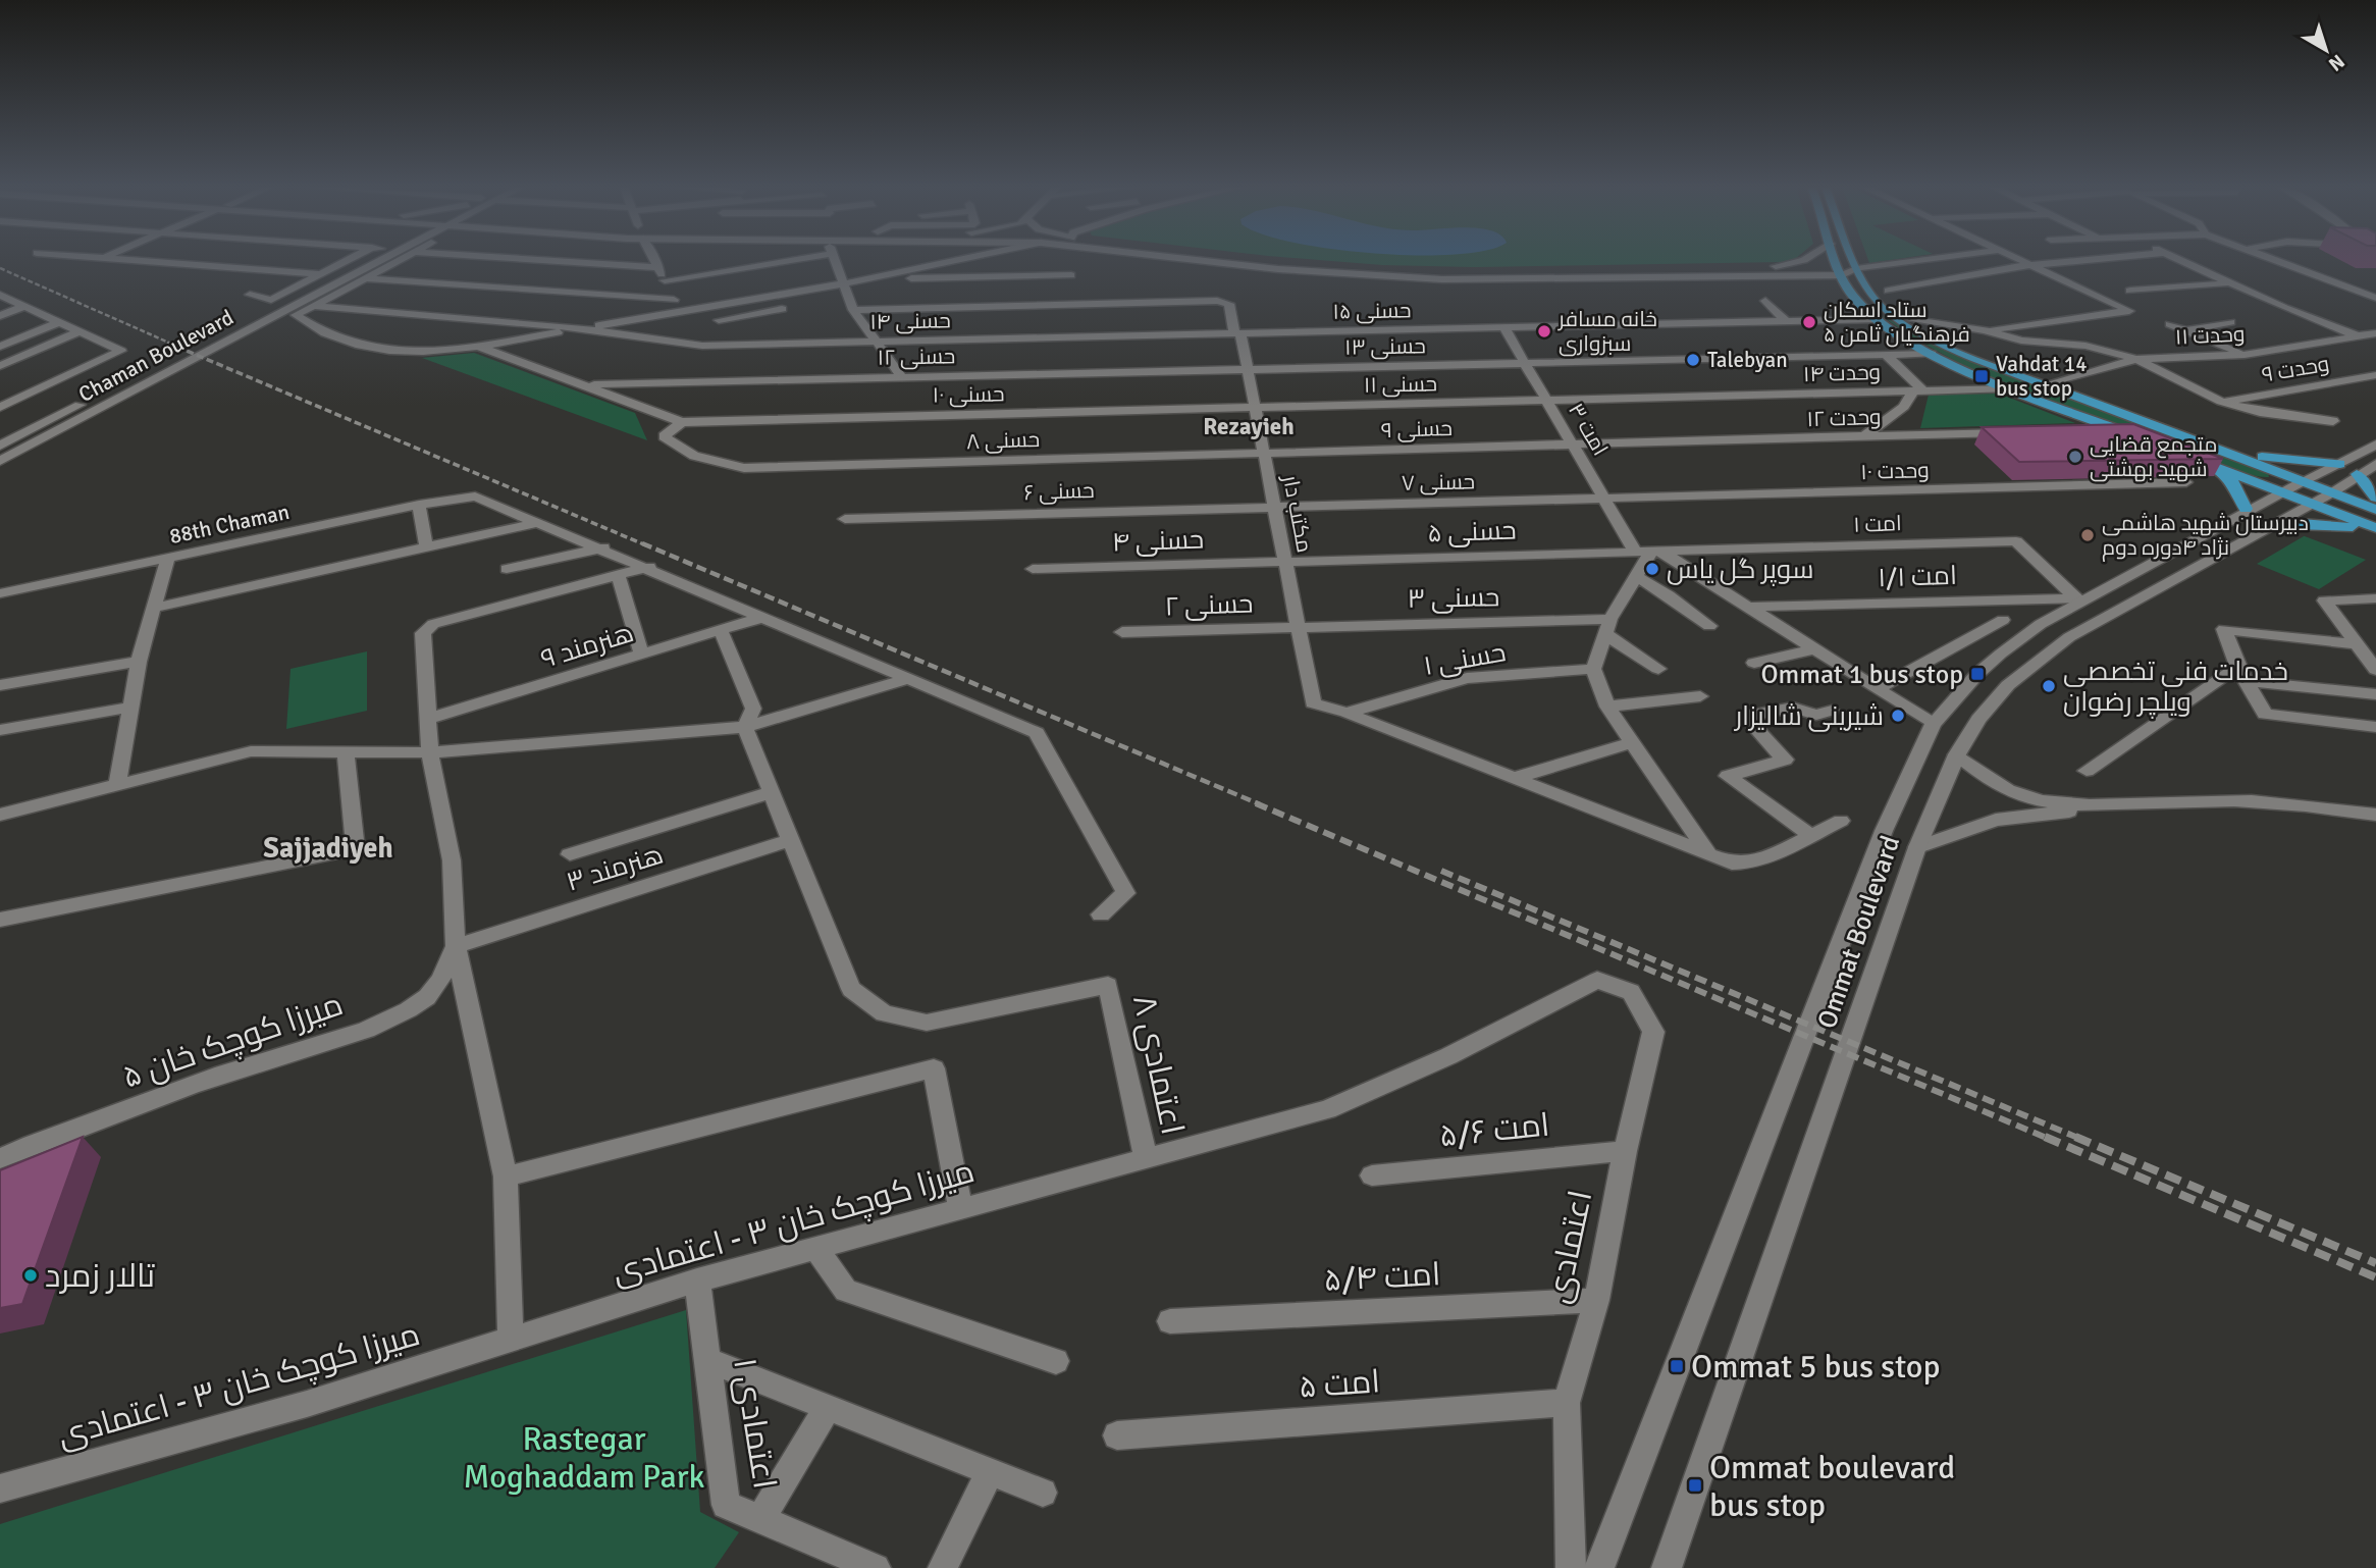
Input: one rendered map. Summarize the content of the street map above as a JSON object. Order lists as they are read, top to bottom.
{
  "streets": {
    "street": [
      "حسنی ۱۵",
      "حسنی ۱۴",
      "وحدت ۱۱",
      "حسنی ۱۳",
      "Chaman Boulevard",
      "حسنی ۱۲",
      "وحدت ۹",
      "وحدت ۱۴",
      "حسنی ۱۱",
      "حسنی ۱۰",
      "وحدت ۱۲",
      "حسنی ۹",
      "امت ۳",
      "حسنی ۸",
      "وحدت ۱۰",
      "حسنی ۷",
      "حسنی ۶",
      "مکتب دار",
      "88th Chaman",
      "امت ۱",
      "حسنی ۵",
      "حسنی ۴",
      "امت ۱/۱",
      "حسنی ۳",
      "حسنی ۲",
      "هنرمند ۹",
      "حسنی ۱",
      "هنرمند ۳",
      "Ommat Boulevard",
      "میرزا کوچک خان ۵",
      "اعتمادی ۸",
      "امت ۵/۶",
      "میرزا کوچک خان ۳ - اعتمادی",
      "اعتمادی",
      "امت ۵/۴",
      "امت ۵",
      "اعتمادی ۱"
    ]
  },
  "crossings": [
    ["حسنی ۱۵", "حسنی ۱۴"],
    ["حسنی ۱۵", "امت ۳"],
    ["حسنی ۱۵", "مکتب دار"],
    ["حسنی ۱۴", "مکتب دار"],
    ["حسنی ۱۳", "حسنی ۱۲"],
    ["حسنی ۱۳", "امت ۳"],
    ["حسنی ۱۳", "مکتب دار"],
    ["حسنی ۱۲", "مکتب دار"],
    ["وحدت ۱۴", "حسنی ۱۱"],
    ["وحدت ۱۴", "امت ۳"],
    ["حسنی ۱۱", "حسنی ۱۰"],
    ["حسنی ۱۱", "امت ۳"],
    ["حسنی ۱۱", "مکتب دار"],
    ["حسنی ۱۰", "حسنی ۸"],
    ["حسنی ۱۰", "مکتب دار"],
    ["وحدت ۱۲", "حسنی ۹"],
    ["وحدت ۱۲", "امت ۳"],
    ["حسنی ۹", "امت ۳"],
    ["حسنی ۹", "حسنی ۸"],
    ["حسنی ۹", "مکتب دار"],
    ["امت ۳", "وحدت ۱۰"],
    ["امت ۳", "حسنی ۷"],
    ["امت ۳", "امت ۱"],
    ["امت ۳", "حسنی ۵"],
    ["امت ۳", "امت ۱/۱"],
    ["امت ۳", "Ommat Boulevard"],
    ["حسنی ۸", "مکتب دار"],
    ["وحدت ۱۰", "حسنی ۷"],
    ["حسنی ۷", "حسنی ۶"],
    ["حسنی ۷", "مکتب دار"],
    ["حسنی ۶", "مکتب دار"],
    ["مکتب دار", "حسنی ۵"],
    ["مکتب دار", "حسنی ۴"],
    ["مکتب دار", "حسنی ۳"],
    ["مکتب دار", "حسنی ۲"],
    ["مکتب دار", "حسنی ۱"],
    ["امت ۱", "حسنی ۵"],
    ["امت ۱", "امت ۱/۱"],
    ["امت ۱", "Ommat Boulevard"],
    ["حسنی ۵", "حسنی ۴"],
    ["امت ۱/۱", "Ommat Boulevard"],
    ["حسنی ۳", "حسنی ۲"],
    ["هنرمند ۳", "میرزا کوچک خان ۵"],
    ["هنرمند ۳", "اعتمادی ۸"],
    ["اعتمادی ۸", "میرزا کوچک خان ۳ - اعتمادی"],
    ["امت ۵/۶", "اعتمادی"],
    ["میرزا کوچک خان ۳ - اعتمادی", "اعتمادی"],
    ["میرزا کوچک خان ۳ - اعتمادی", "اعتمادی ۱"],
    ["اعتمادی", "امت ۵/۴"],
    ["اعتمادی", "امت ۵"]
  ],
  "districts": ["Rezayieh", "Sajjadiyeh"],
  "parks": ["Rastegar Moghaddam Park"],
  "places": {
    "other": [
      "ستاد اسکان فرهنگیان ثامن ۵",
      "خانه مسافر سبزواری",
      "Talebyan",
      "متجمع قضایی شهید بهشتی",
      "دبیرستان شهید هاشمی نژاد ۴دوره دوم",
      "سوپر گل یاس",
      "خدمات فنی تخصصی ویلچر رضوان",
      "شیرینی شالیزار",
      "تالار زمرد"
    ],
    "transit": [
      "Vahdat 14 bus stop",
      "Ommat 1 bus stop",
      "Ommat 5 bus stop",
      "Ommat boulevard bus stop"
    ]
  },
  "north": "bottom right"
}
